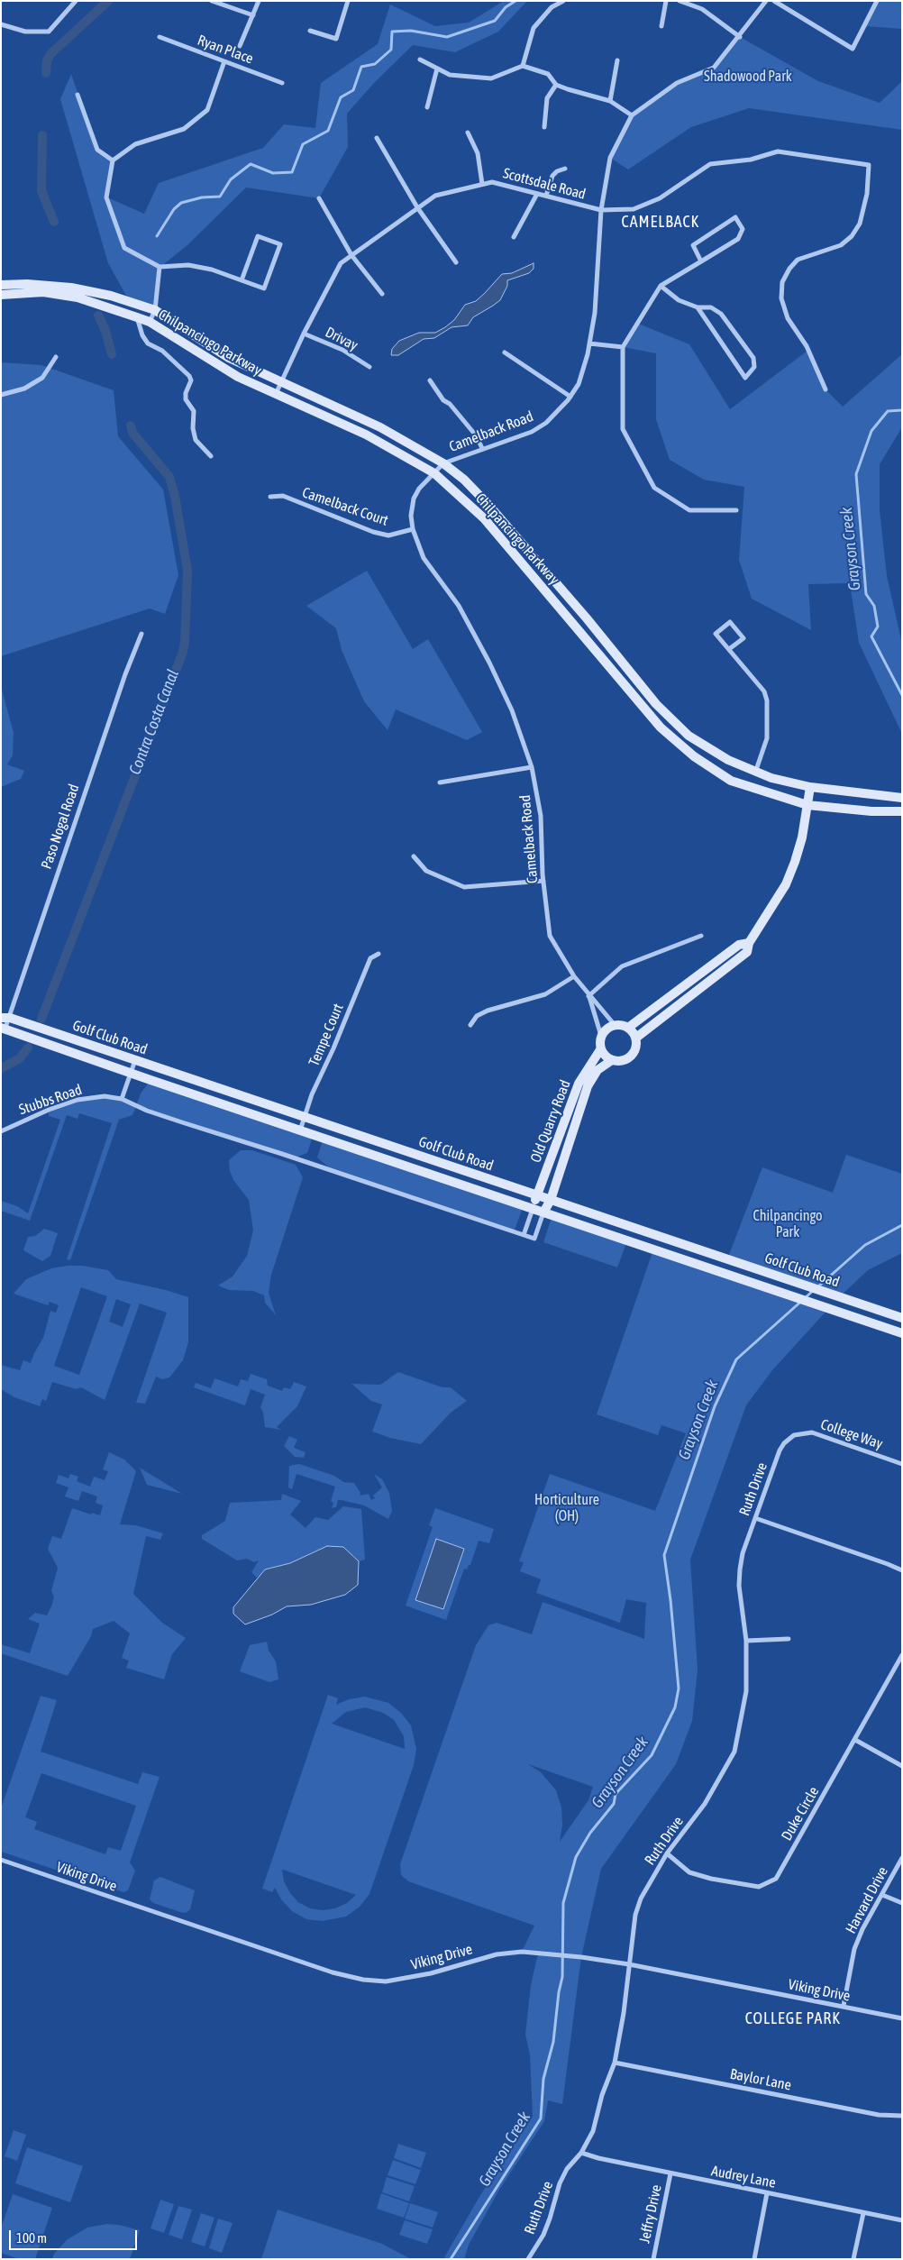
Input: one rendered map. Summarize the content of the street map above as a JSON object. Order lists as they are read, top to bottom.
{
  "streets": {
    "street": [
      "Ryan Place",
      "Scottsdale Road",
      "Drivay",
      "Chilpancingo Parkway",
      "Camelback Road",
      "Camelback Court",
      "Paso Nogal Road",
      "Tempe Court",
      "Golf Club Road",
      "Stubbs Road",
      "Old Quarry Road",
      "College Way",
      "Ruth Drive",
      "Duke Circle",
      "Viking Drive",
      "Harvard Drive",
      "Baylor Lane",
      "Audrey Lane",
      "Jeffry Drive"
    ]
  },
  "crossings": [
    ["Scottsdale Road", "Drivay"],
    ["Scottsdale Road", "Chilpancingo Parkway"],
    ["Scottsdale Road", "Camelback Road"],
    ["Chilpancingo Parkway", "Camelback Road"],
    ["Camelback Road", "Camelback Court"],
    ["Camelback Road", "Old Quarry Road"],
    ["Paso Nogal Road", "Golf Club Road"],
    ["Tempe Court", "Golf Club Road"],
    ["Golf Club Road", "Stubbs Road"],
    ["Golf Club Road", "Old Quarry Road"],
    ["Stubbs Road", "Old Quarry Road"],
    ["College Way", "Ruth Drive"],
    ["Ruth Drive", "Duke Circle"],
    ["Ruth Drive", "Viking Drive"],
    ["Ruth Drive", "Baylor Lane"],
    ["Ruth Drive", "Audrey Lane"],
    ["Viking Drive", "Harvard Drive"],
    ["Audrey Lane", "Jeffry Drive"]
  ],
  "districts": ["CAMELBACK", "COLLEGE PARK"],
  "water": ["Grayson Creek", "Contra Costa Canal"],
  "parks": ["Shadowood Park", "Chilpancingo Park", "Horticulture (OH)"],
  "scale_bar": "100 m"
}
